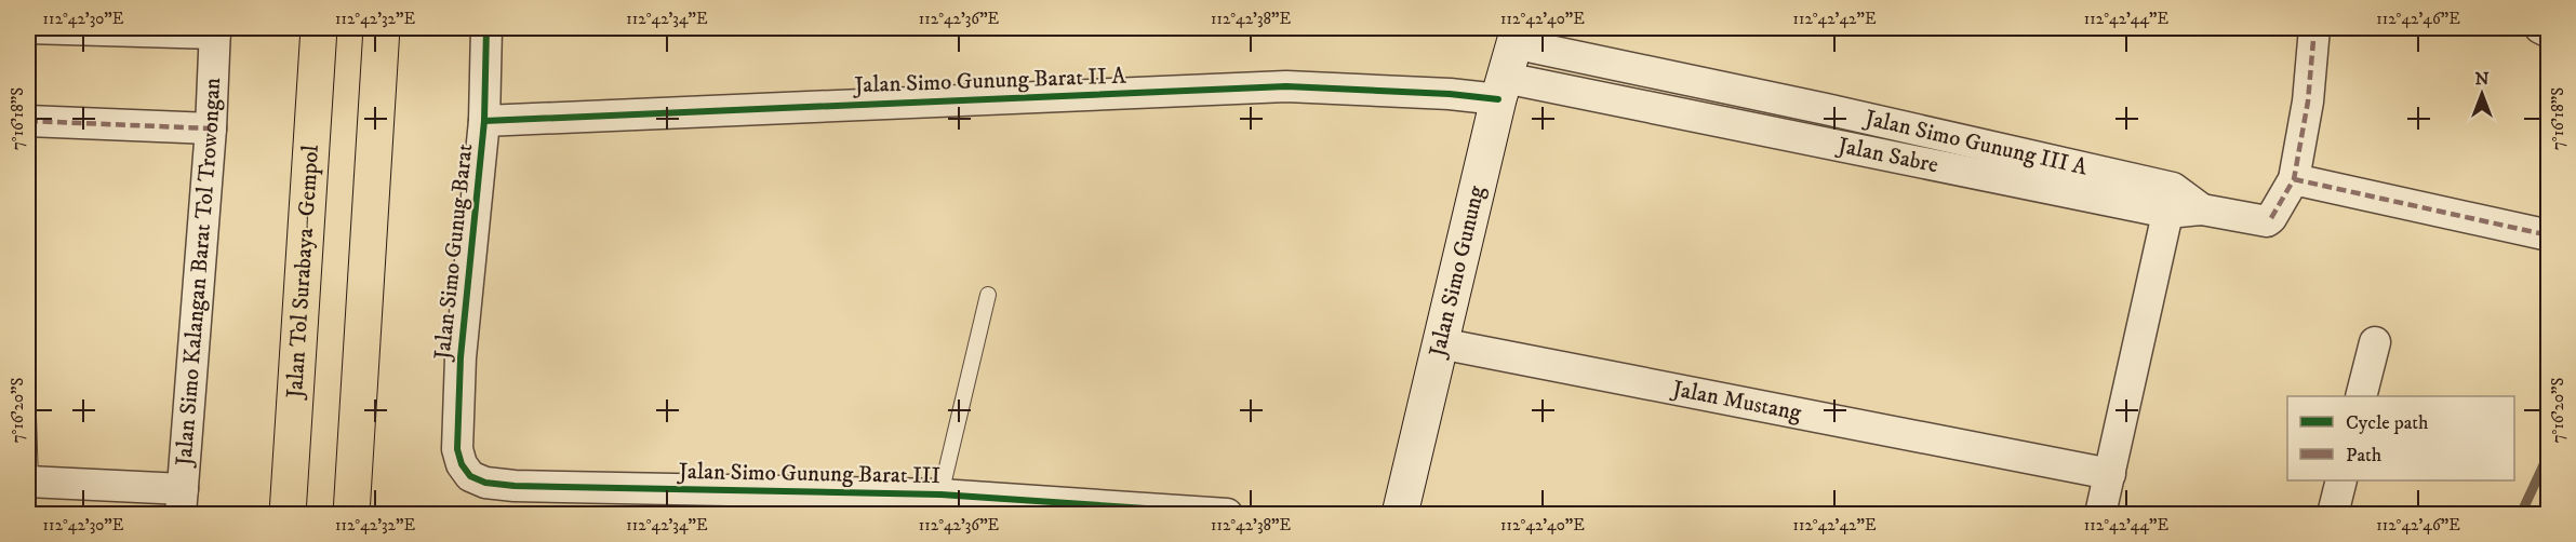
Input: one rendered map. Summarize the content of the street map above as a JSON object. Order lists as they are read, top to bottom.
{
  "streets": {
    "highway": ["Jalan Tol Surabaya–Gempol"],
    "main road": ["Jalan Simo Gunung"],
    "street": [
      "Jalan Simo Gunung Barat II A",
      "Jalan Simo Gunung III A",
      "Jalan Sabre",
      "Jalan Simo Gunug Barat",
      "Jalan Simo Kalangan Barat Tol Trowongan",
      "Jalan Mustang",
      "Jalan Simo Gunung Barat III"
    ]
  },
  "crossings": [
    ["Jalan Simo Gunung Barat II A", "Jalan Sabre"],
    ["Jalan Simo Gunung Barat II A", "Jalan Simo Gunug Barat"],
    ["Jalan Simo Gunung Barat II A", "Jalan Simo Gunung"],
    ["Jalan Simo Gunung III A", "Jalan Sabre"],
    ["Jalan Simo Gunung III A", "Jalan Simo Gunung"],
    ["Jalan Sabre", "Jalan Simo Gunung"],
    ["Jalan Simo Gunug Barat", "Jalan Simo Gunung Barat III"],
    ["Jalan Simo Gunung", "Jalan Mustang"]
  ],
  "legend": ["Cycle path", "Path"],
  "north": "top",
  "coordinates": [
    "112°42'30\"E",
    "112°42'32\"E",
    "112°42'34\"E",
    "112°42'36\"E",
    "112°42'38\"E",
    "112°42'40\"E",
    "112°42'42\"E",
    "112°42'44\"E",
    "112°42'46\"E",
    "7°16'18\"S",
    "7°16'20\"S"
  ]
}
